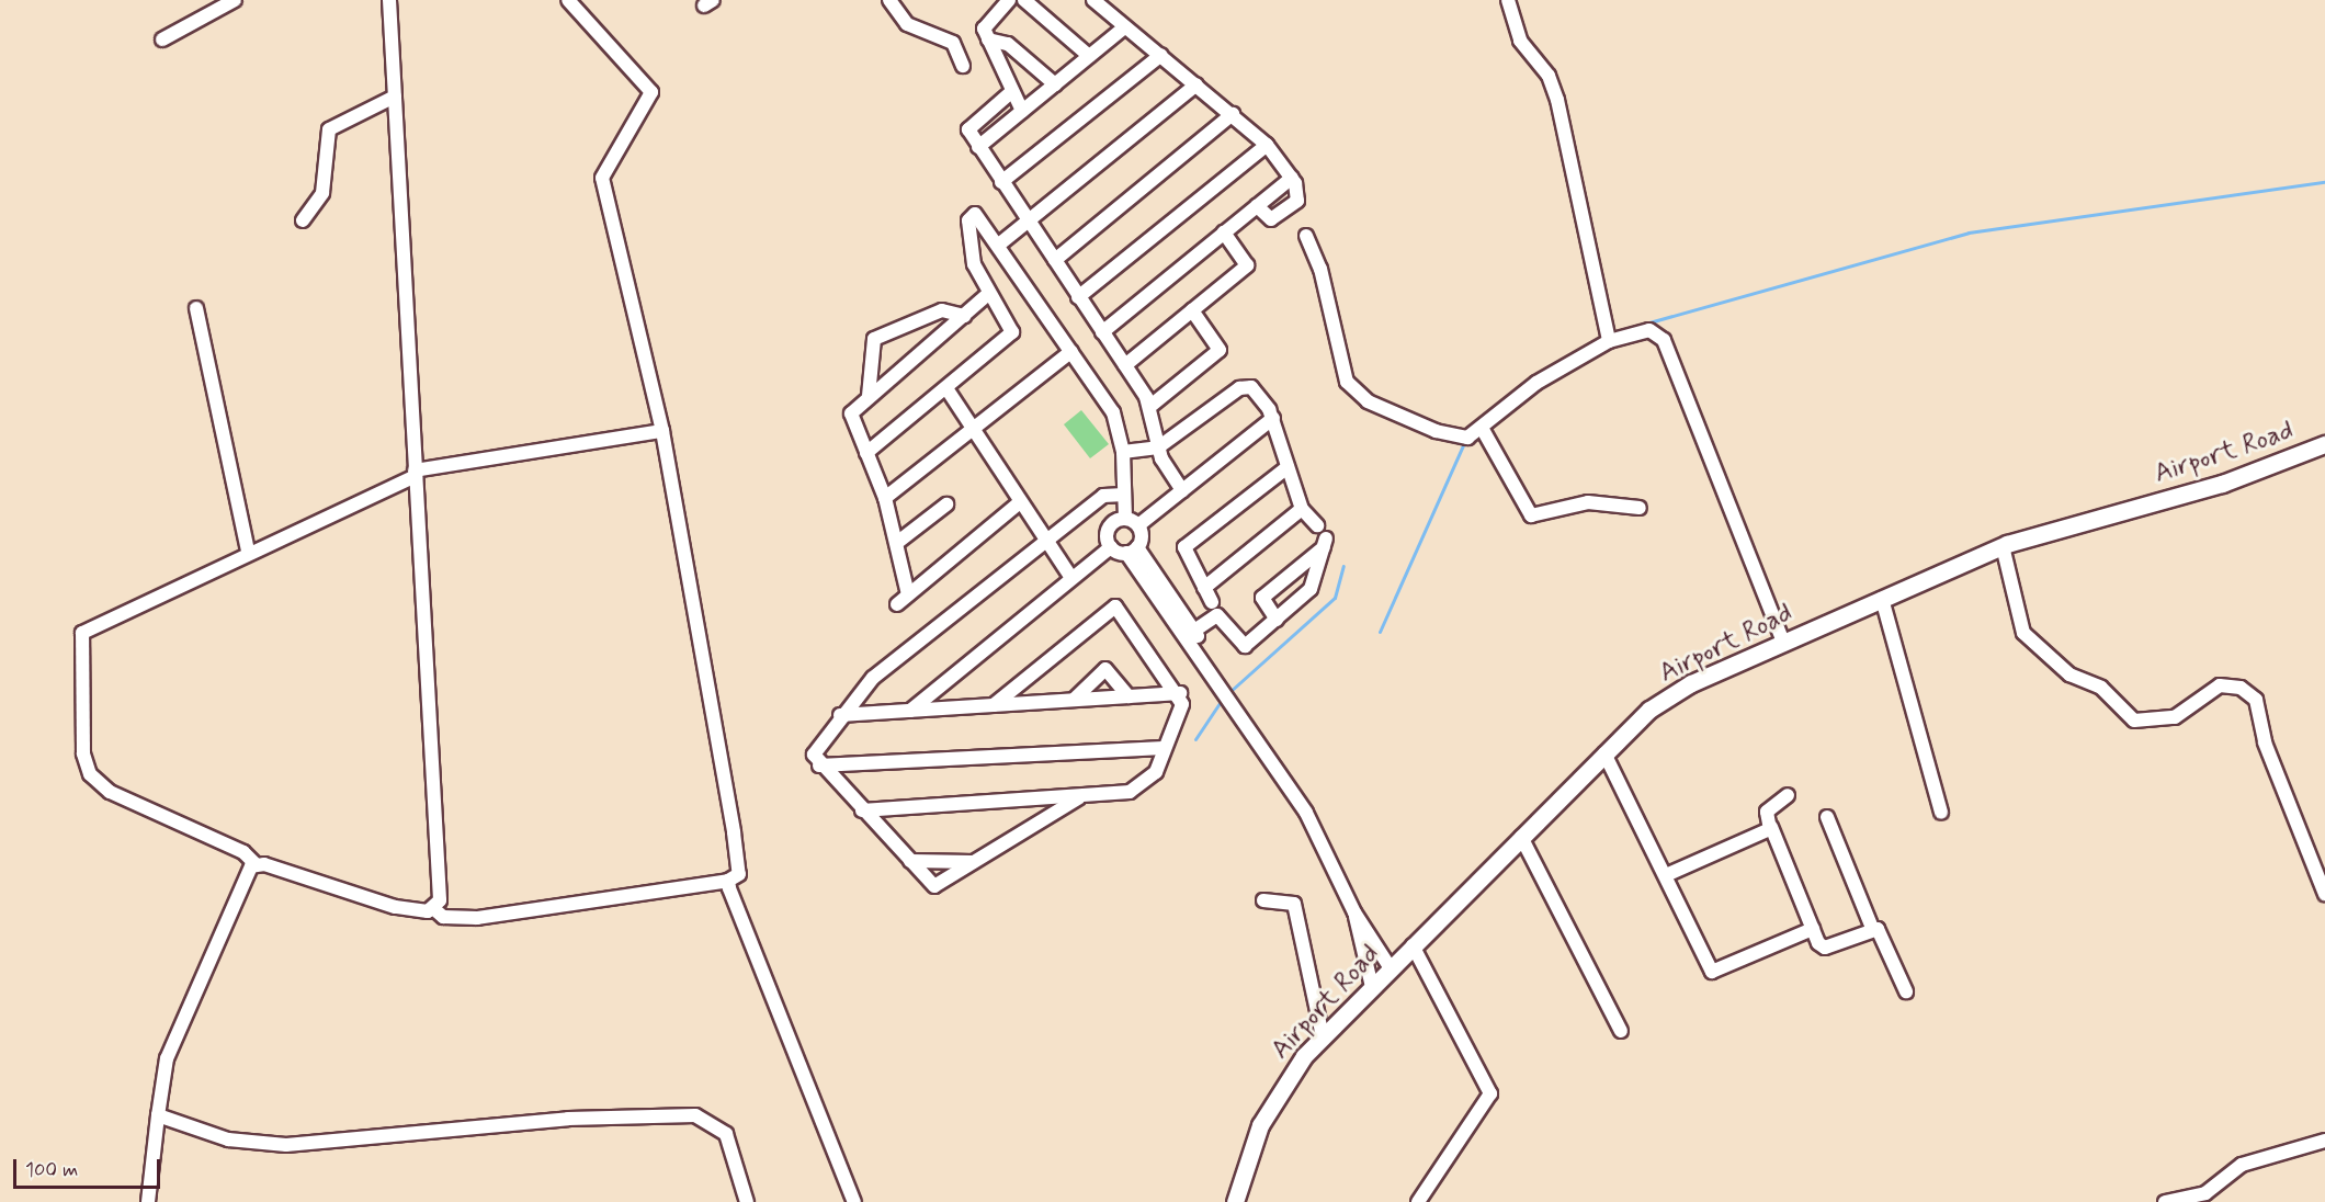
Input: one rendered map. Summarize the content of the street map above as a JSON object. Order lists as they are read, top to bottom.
{
  "streets": {
    "main road": ["Airport Road"]
  },
  "scale_bar": "100 m"
}
